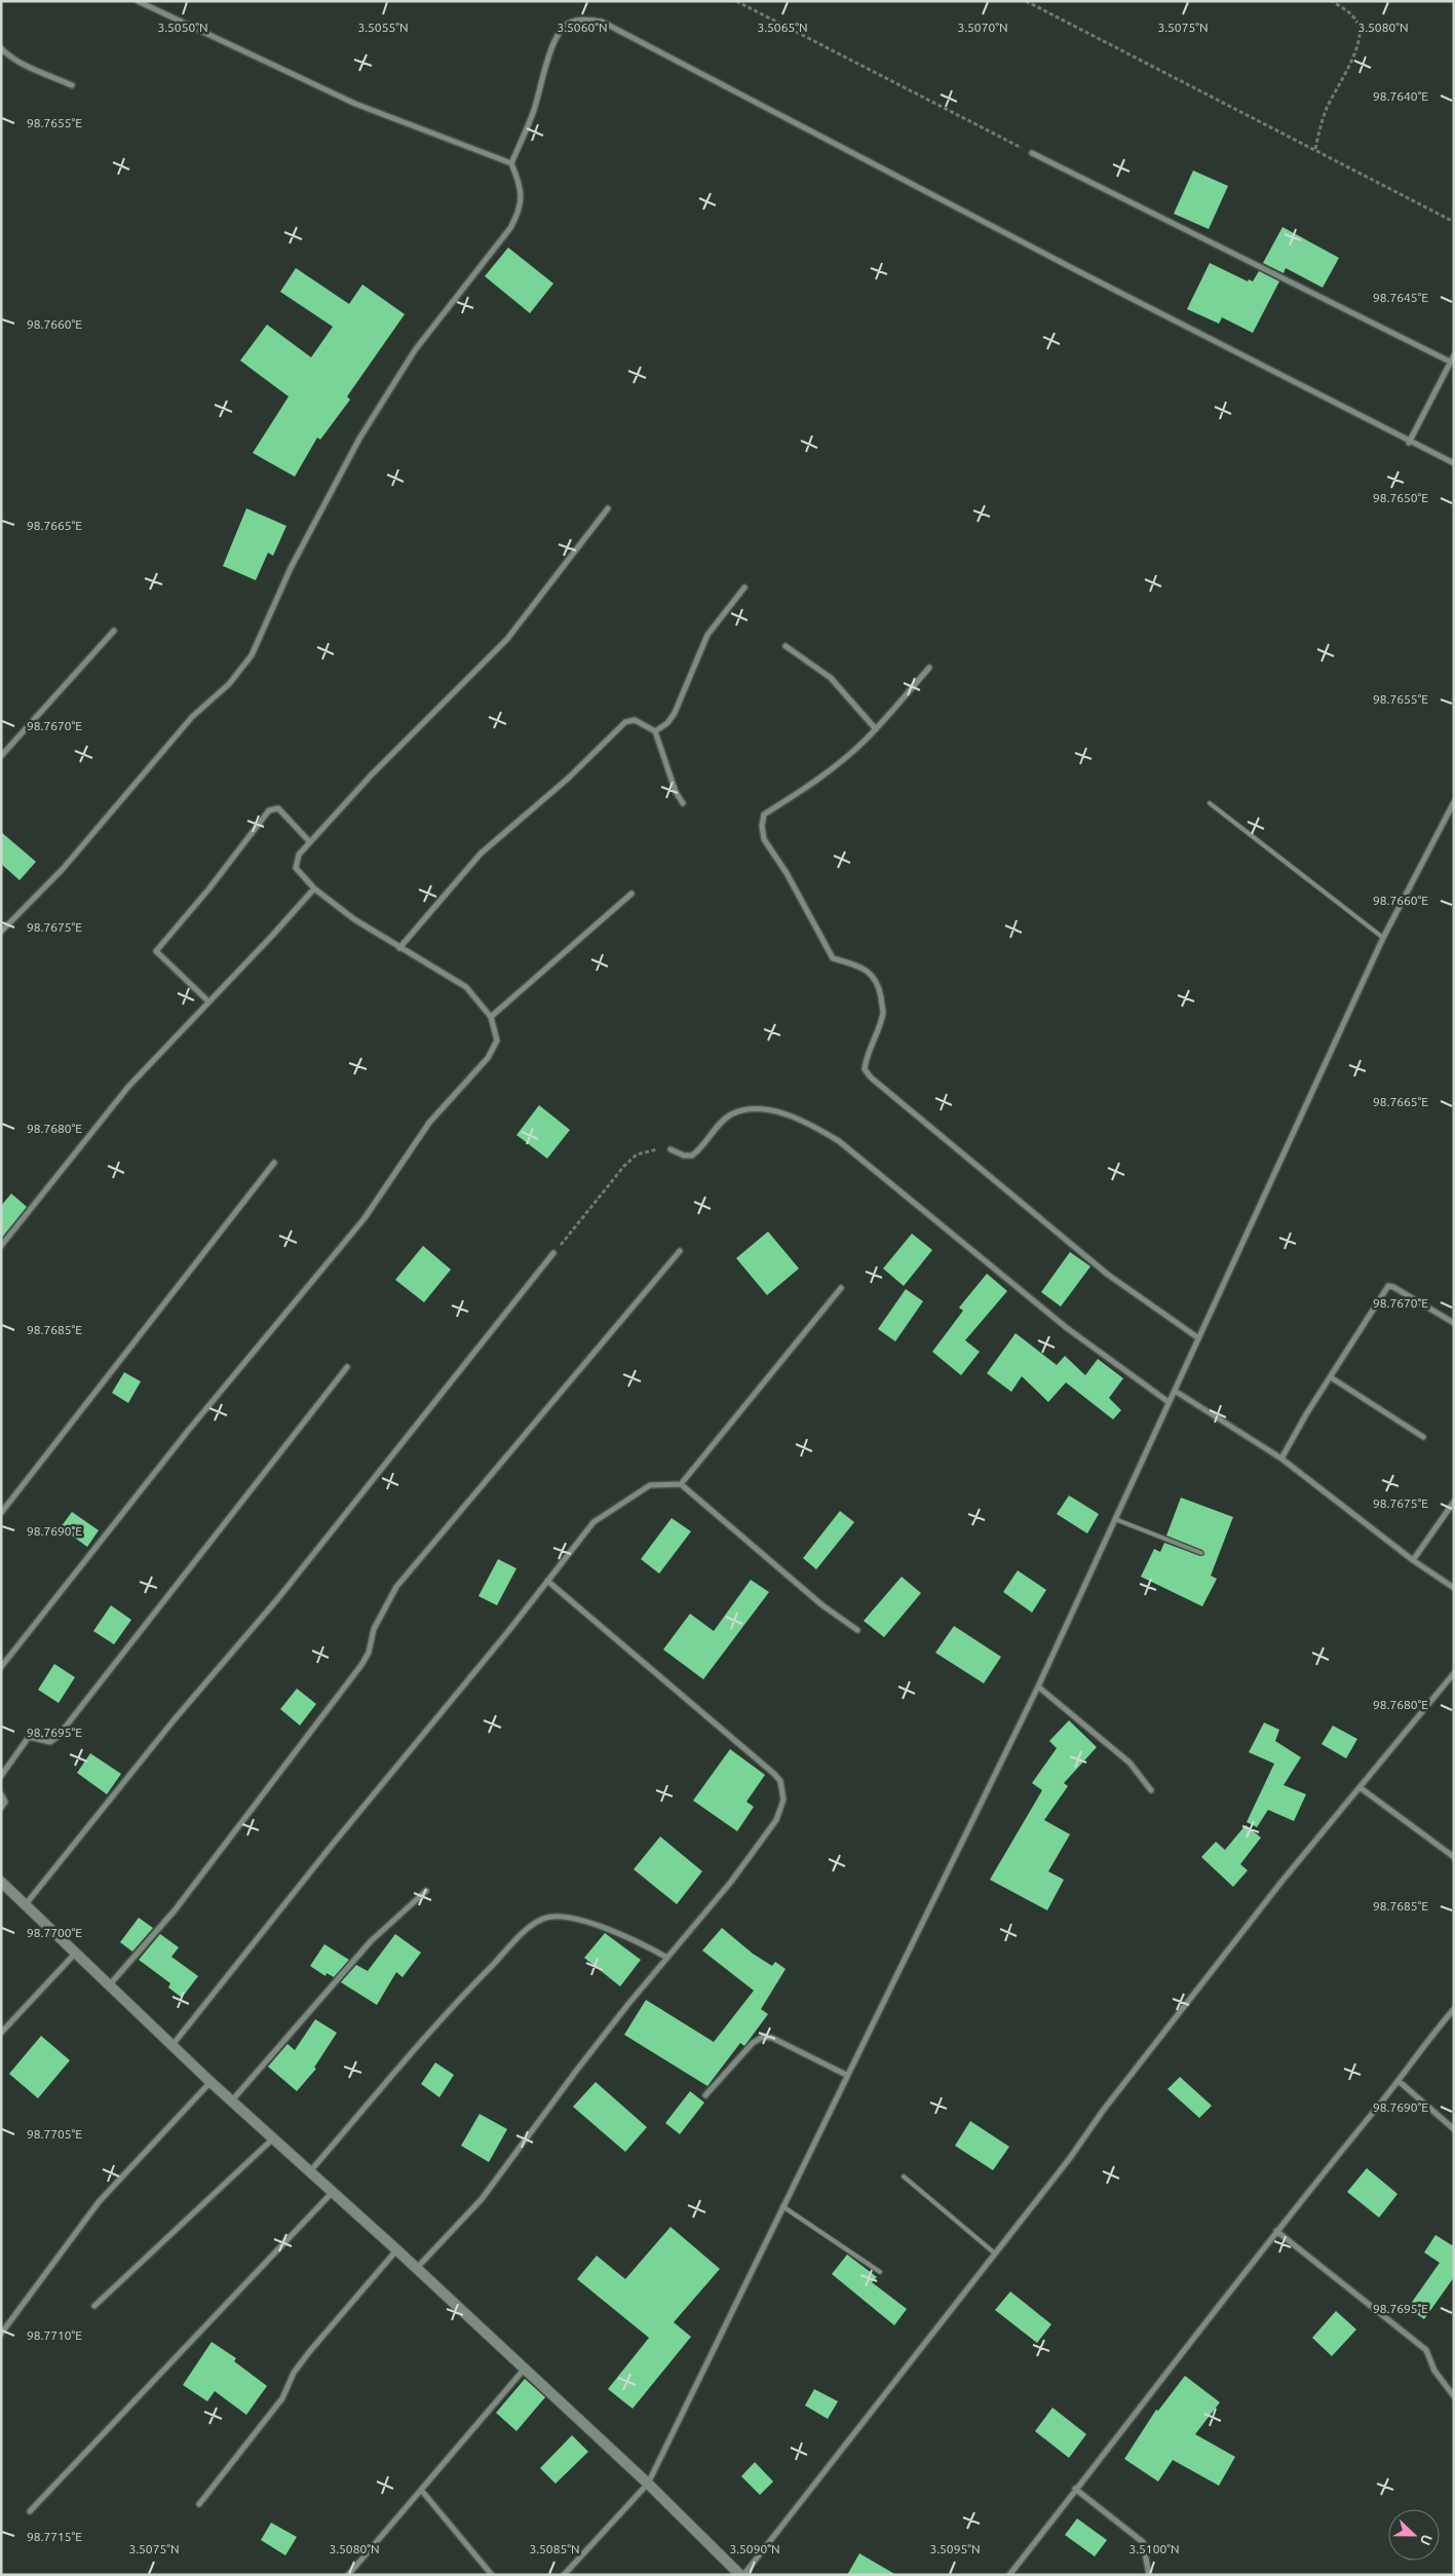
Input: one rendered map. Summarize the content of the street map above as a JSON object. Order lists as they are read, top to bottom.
{
  "north": "right",
  "coordinates": [
    "3.5065°N",
    "3.5075°N",
    "3.5080°N",
    "3.5050°N",
    "3.5055°N",
    "3.5060°N",
    "3.5070°N",
    "98.7640°E",
    "98.7655°E",
    "98.7645°E",
    "98.7660°E",
    "98.7650°E",
    "98.7665°E",
    "98.7670°E",
    "98.7675°E",
    "98.7680°E",
    "98.7685°E",
    "98.7690°E",
    "98.7695°E",
    "98.7700°E",
    "98.7705°E",
    "98.7710°E",
    "98.7715°E",
    "3.5085°N",
    "3.5090°N",
    "3.5095°N",
    "3.5100°N"
  ]
}
